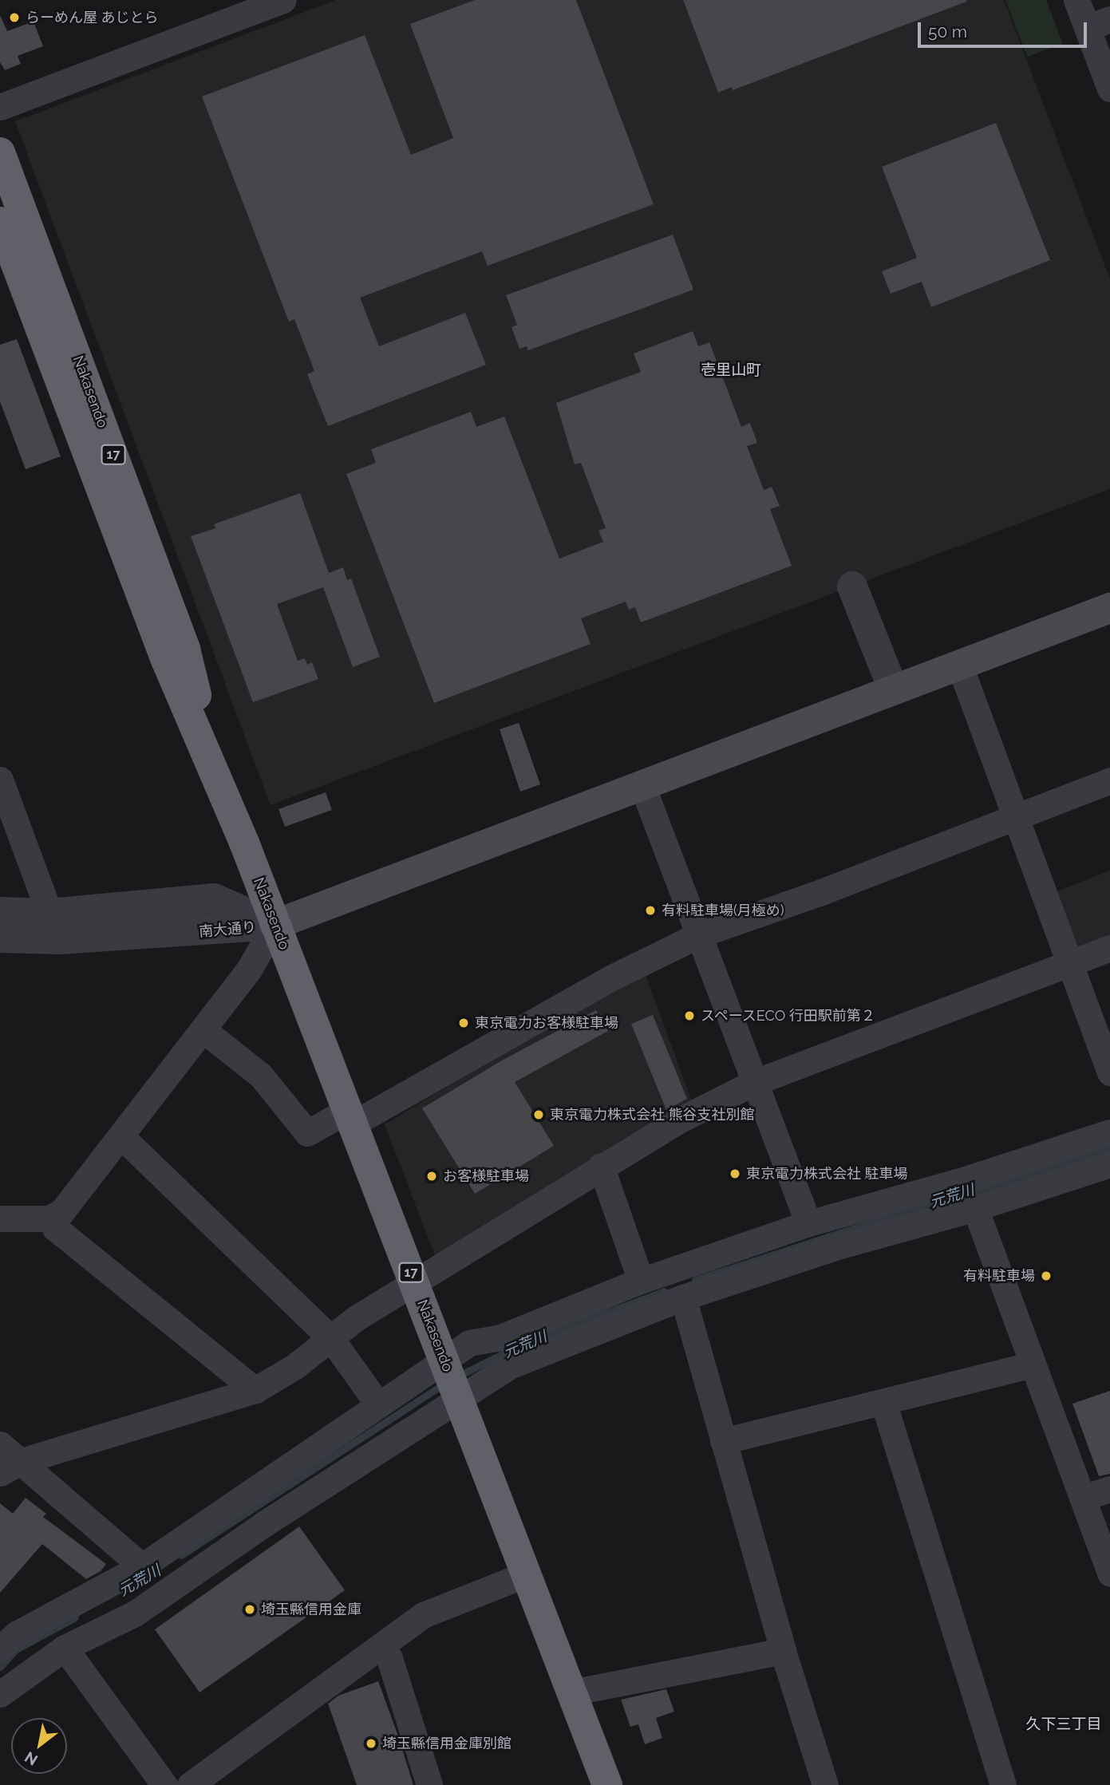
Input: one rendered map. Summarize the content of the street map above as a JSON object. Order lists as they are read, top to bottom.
{
  "streets": {
    "highway": ["Nakasendo", "17"],
    "street": ["南大通り"]
  },
  "crossings": [
    ["Nakasendo", "南大通り"]
  ],
  "districts": ["壱里山町", "久下三丁目"],
  "water": ["元荒川"],
  "places": [
    "らーめん屋 あじとら",
    "有料駐車場(月極め)",
    "スペースECO 行田駅前第２",
    "東京電力お客様駐車場",
    "東京電力株式会社 熊谷支社別館",
    "東京電力株式会社 駐車場",
    "お客様駐車場",
    "有料駐車場",
    "埼玉縣信用金庫",
    "埼玉縣信用金庫別館"
  ],
  "scale_bar": "50 m",
  "north": "bottom left"
}
